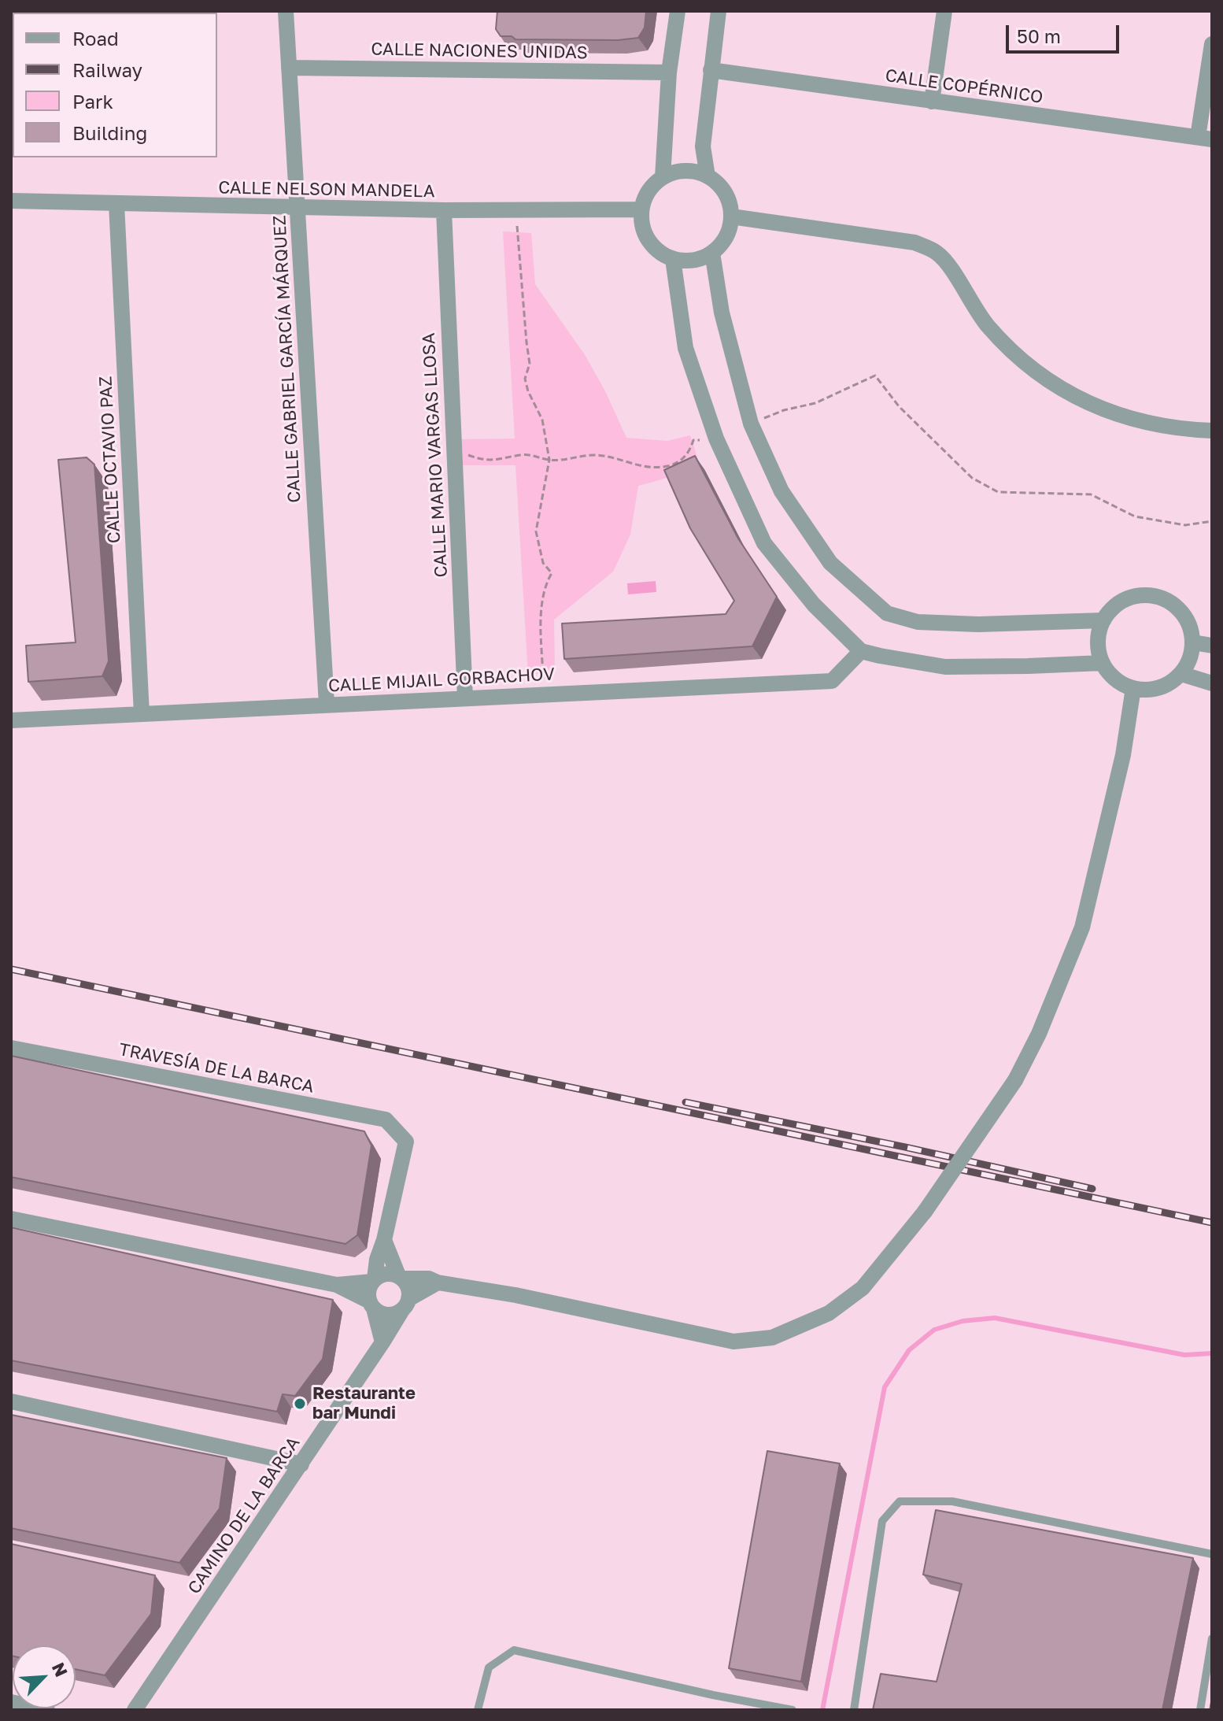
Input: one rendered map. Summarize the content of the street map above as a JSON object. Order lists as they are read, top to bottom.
{
  "streets": {
    "street": [
      "CALLE NACIONES UNIDAS",
      "CALLE COPÉRNICO",
      "CALLE NELSON MANDELA",
      "CALLE GABRIEL GARCÍA MÁRQUEZ",
      "CALLE MARIO VARGAS LLOSA",
      "CALLE OCTAVIO PAZ",
      "CALLE MIJAIL GORBACHOV",
      "TRAVESÍA DE LA BARCA",
      "CAMINO DE LA BARCA"
    ]
  },
  "crossings": [
    ["CALLE NACIONES UNIDAS", "CALLE GABRIEL GARCÍA MÁRQUEZ"],
    ["CALLE NELSON MANDELA", "CALLE GABRIEL GARCÍA MÁRQUEZ"],
    ["CALLE NELSON MANDELA", "CALLE MARIO VARGAS LLOSA"],
    ["CALLE NELSON MANDELA", "CALLE OCTAVIO PAZ"],
    ["CALLE GABRIEL GARCÍA MÁRQUEZ", "CALLE MIJAIL GORBACHOV"],
    ["CALLE MARIO VARGAS LLOSA", "CALLE MIJAIL GORBACHOV"],
    ["CALLE OCTAVIO PAZ", "CALLE MIJAIL GORBACHOV"]
  ],
  "places": ["Restaurante bar Mundi"],
  "legend": [
    "Road",
    "Railway",
    "Park",
    "Building"
  ],
  "scale_bar": "50 m",
  "north": "top right"
}
